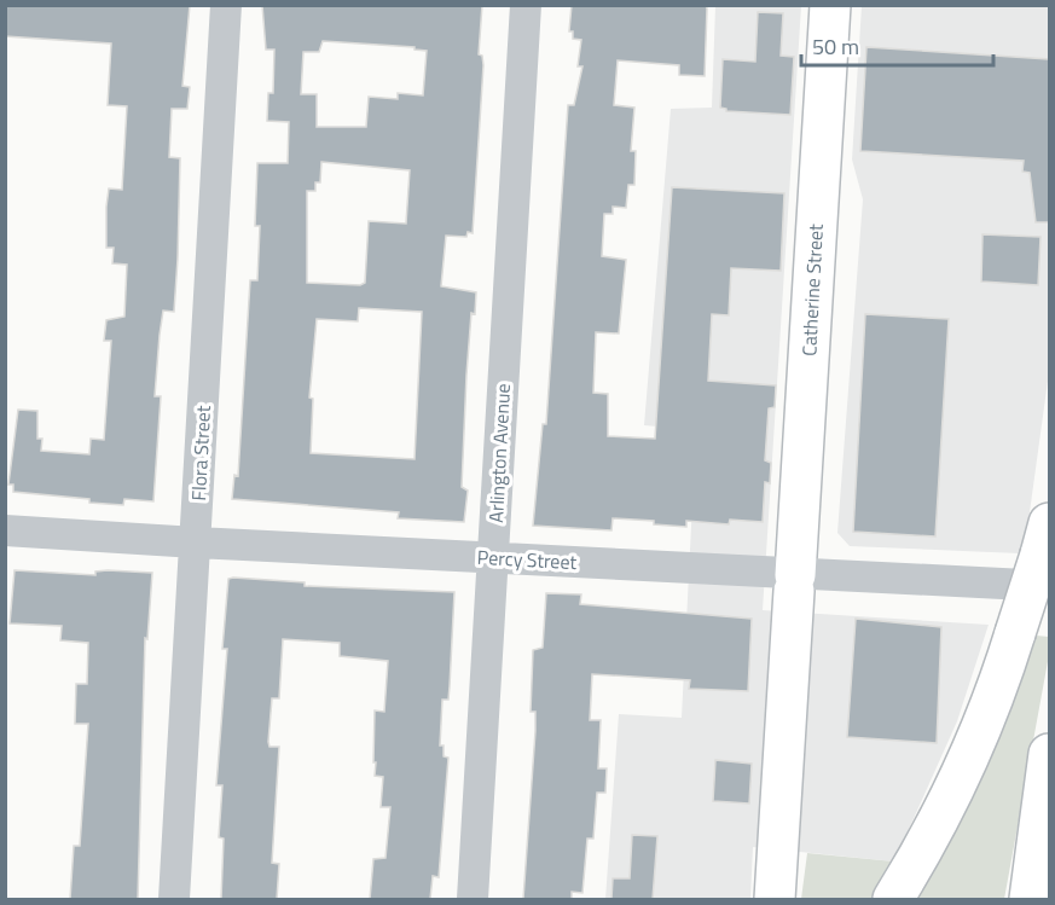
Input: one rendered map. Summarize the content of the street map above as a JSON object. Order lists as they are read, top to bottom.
{
  "streets": {
    "main road": ["Catherine Street"],
    "street": ["Flora Street", "Arlington Avenue", "Percy Street"]
  },
  "crossings": [
    ["Catherine Street", "Percy Street"],
    ["Flora Street", "Percy Street"],
    ["Arlington Avenue", "Percy Street"]
  ],
  "scale_bar": "50 m"
}
